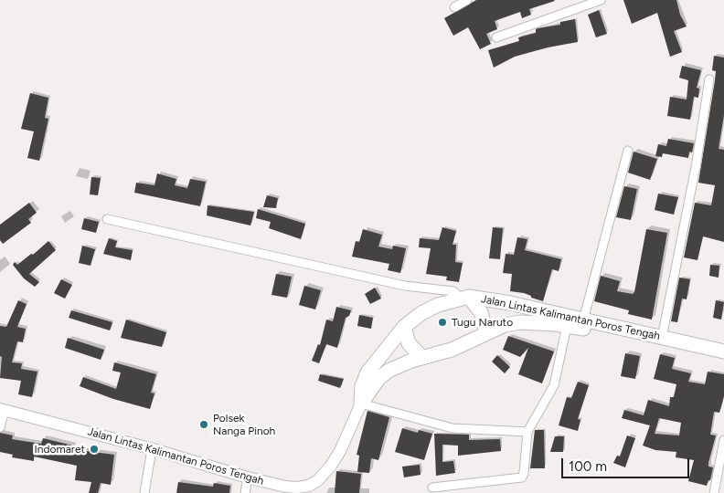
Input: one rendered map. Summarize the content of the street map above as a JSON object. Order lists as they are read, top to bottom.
{
  "streets": {
    "main road": ["Jalan Lintas Kalimantan Poros Tengah"]
  },
  "places": ["Tugu Naruto", "Polsek Nanga Pinoh", "Indomaret"],
  "scale_bar": "100 m"
}
